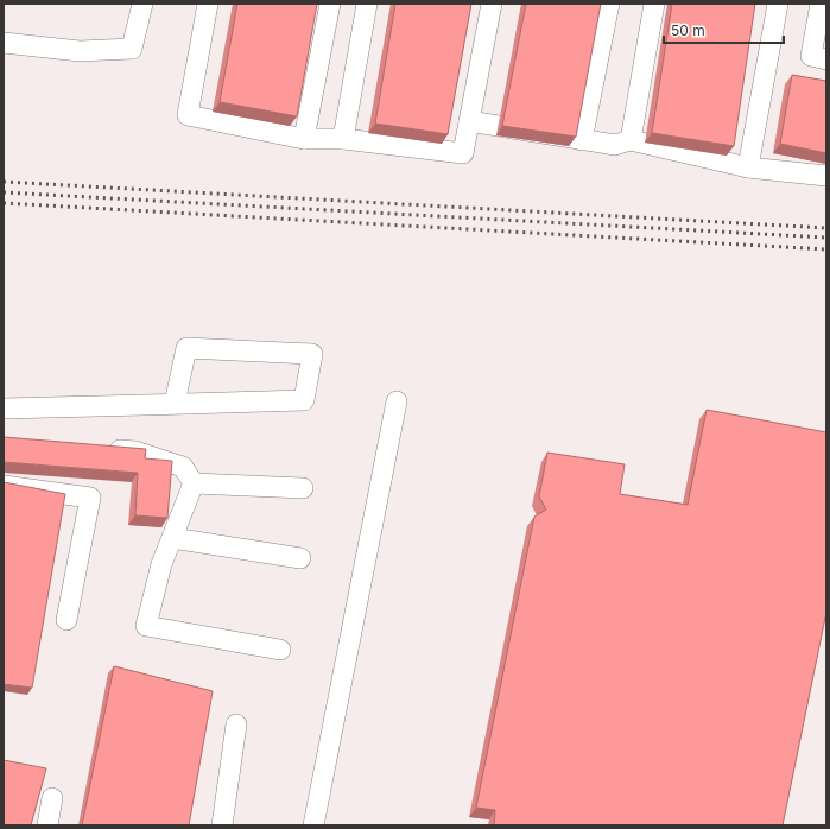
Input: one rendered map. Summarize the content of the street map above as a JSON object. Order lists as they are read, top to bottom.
{
  "scale_bar": "50 m"
}
